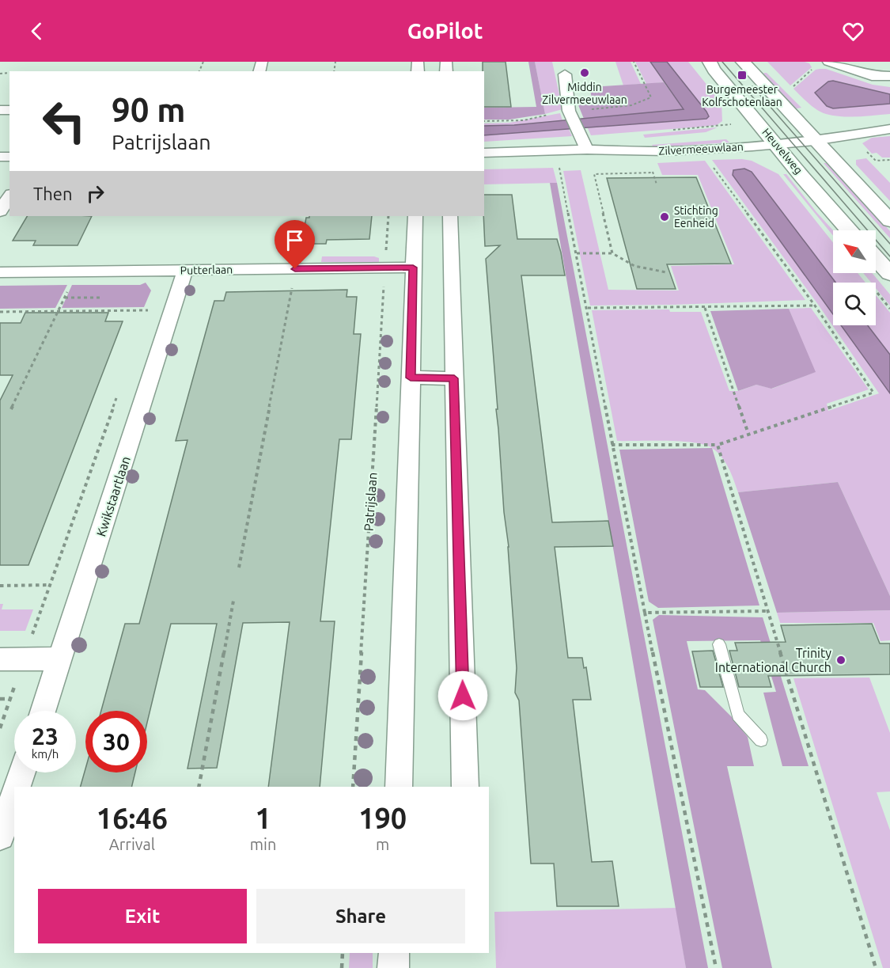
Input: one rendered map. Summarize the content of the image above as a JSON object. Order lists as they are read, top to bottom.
{
  "streets": {
    "main road": ["Heuvelweg"],
    "street": ["Zilvermeeuwlaan", "Putterlaan", "Kwikstaartlaan"],
    "path": ["Patrijslaan"]
  },
  "crossings": [
    ["Zilvermeeuwlaan", "Heuvelweg"],
    ["Putterlaan", "Kwikstaartlaan"],
    ["Putterlaan", "Patrijslaan"]
  ],
  "places": {
    "other": ["Middin Zilvermeeuwlaan", "Stichting Eenheid", "Trinity International Church"],
    "transit": ["Burgemeester Kolfschotenlaan"]
  },
  "north": "top left",
  "page": {
    "header": "GoPilot",
    "turn": ["90 m", "Patrijslaan"],
    "then": "Then",
    "speed": "23 km/h",
    "limit": "30",
    "eta": [
      "16:46",
      "Arrival",
      "1",
      "min",
      "190",
      "m"
    ],
    "buttons": ["Exit", "Share"]
  }
}
